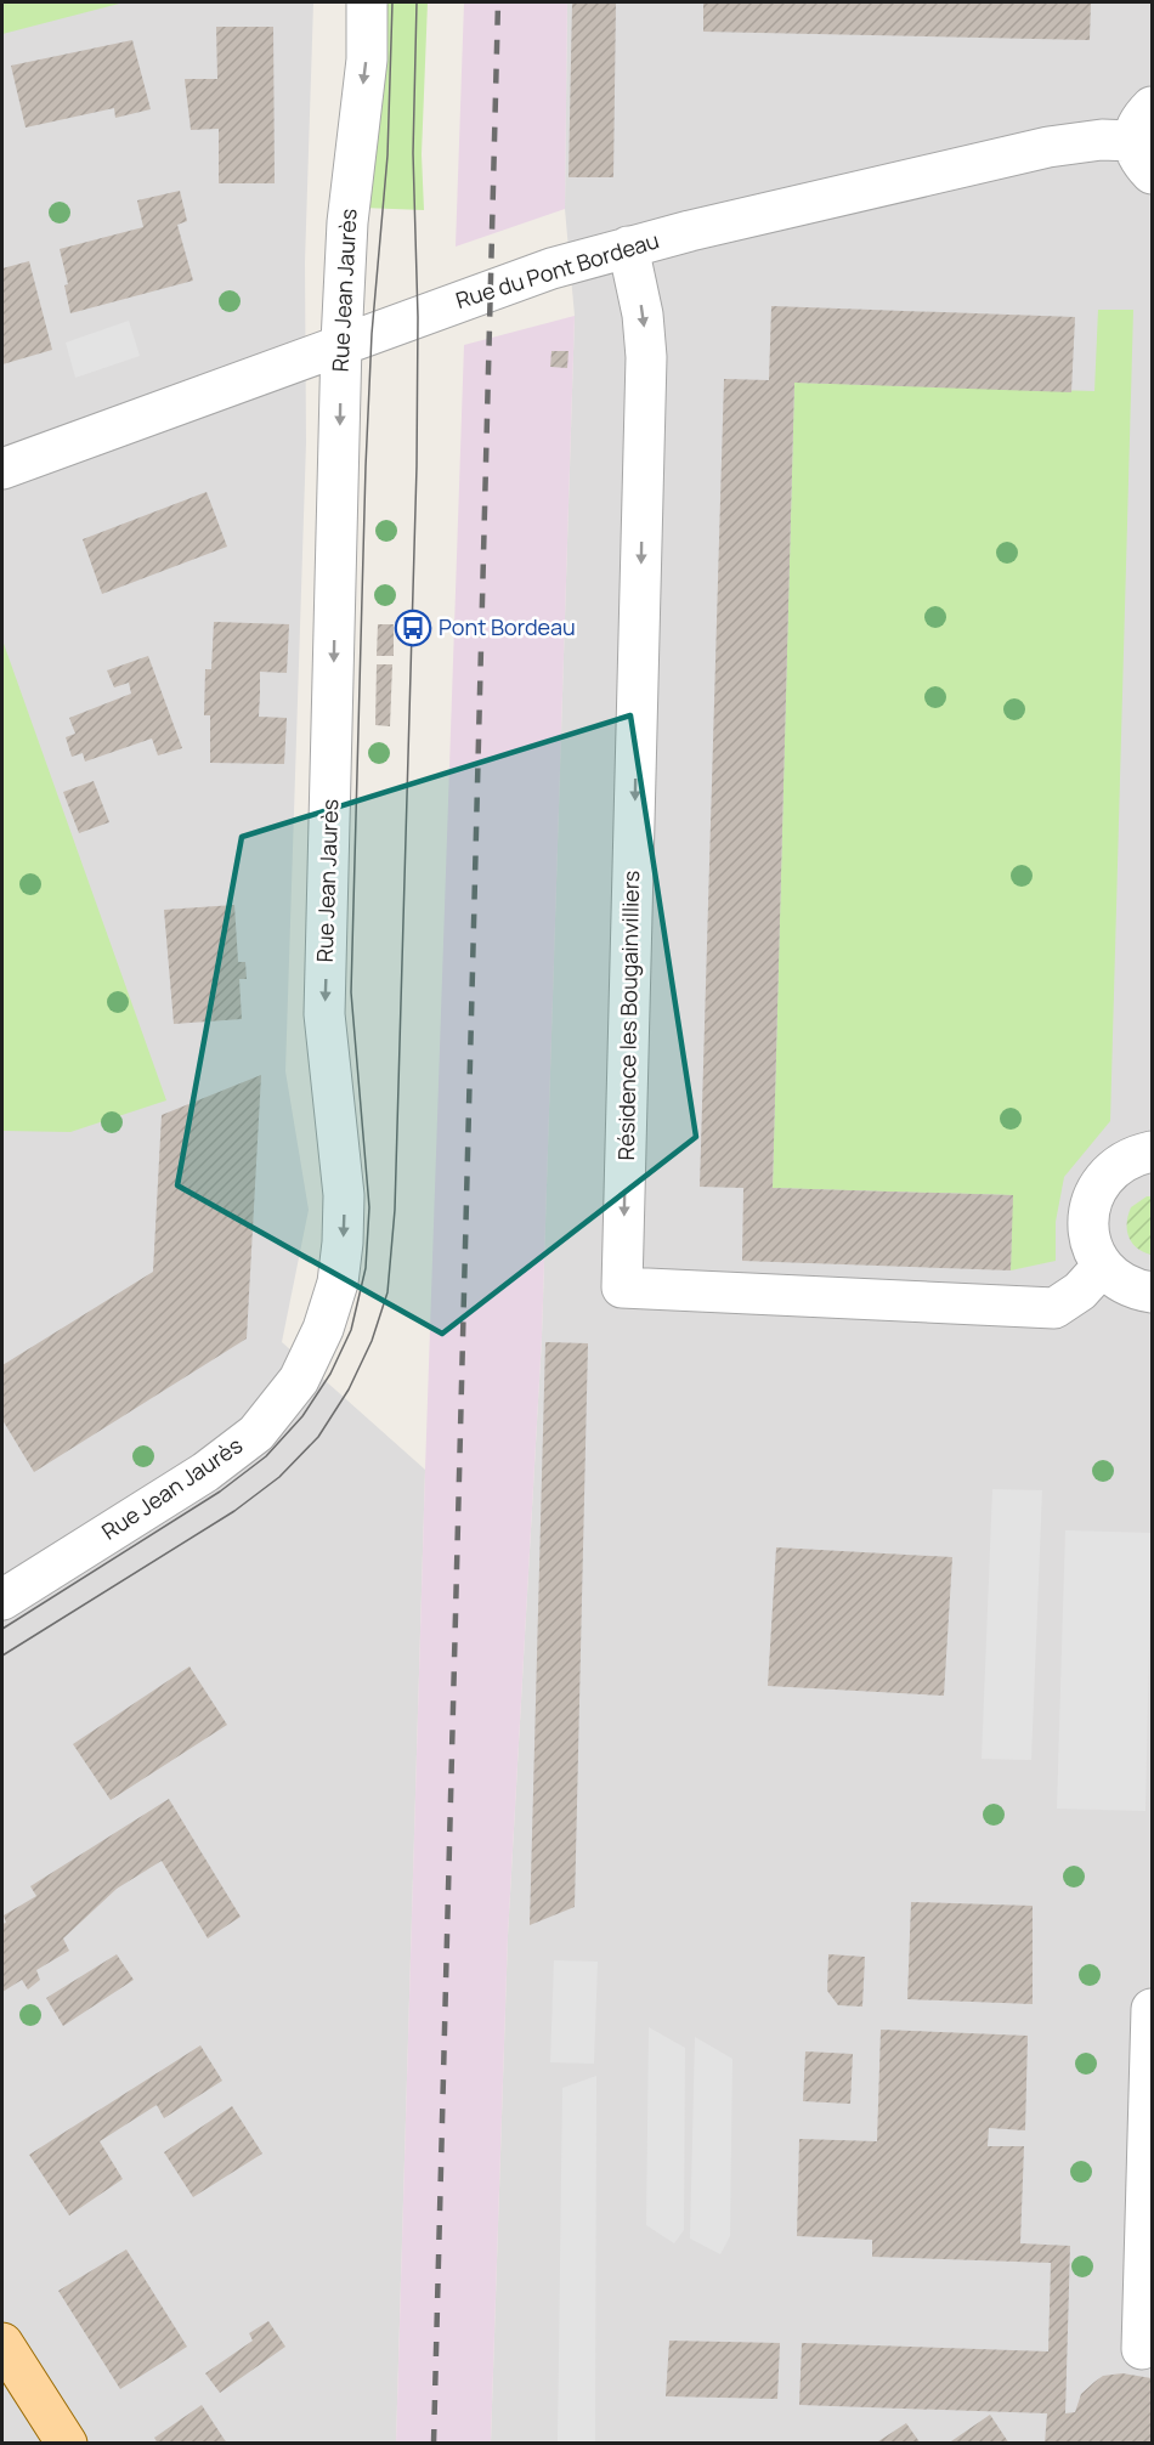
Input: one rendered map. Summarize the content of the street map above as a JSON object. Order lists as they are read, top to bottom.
{
  "streets": {
    "street": ["Rue du Pont Bordeau", "Rue Jean Jaurès", "Résidence les Bougainvilliers"]
  },
  "crossings": [
    ["Rue du Pont Bordeau", "Rue Jean Jaurès"],
    ["Rue du Pont Bordeau", "Résidence les Bougainvilliers"]
  ],
  "one_way": ["Rue Jean Jaurès"],
  "places": {
    "bus stop": ["Pont Bordeau"]
  }
}
